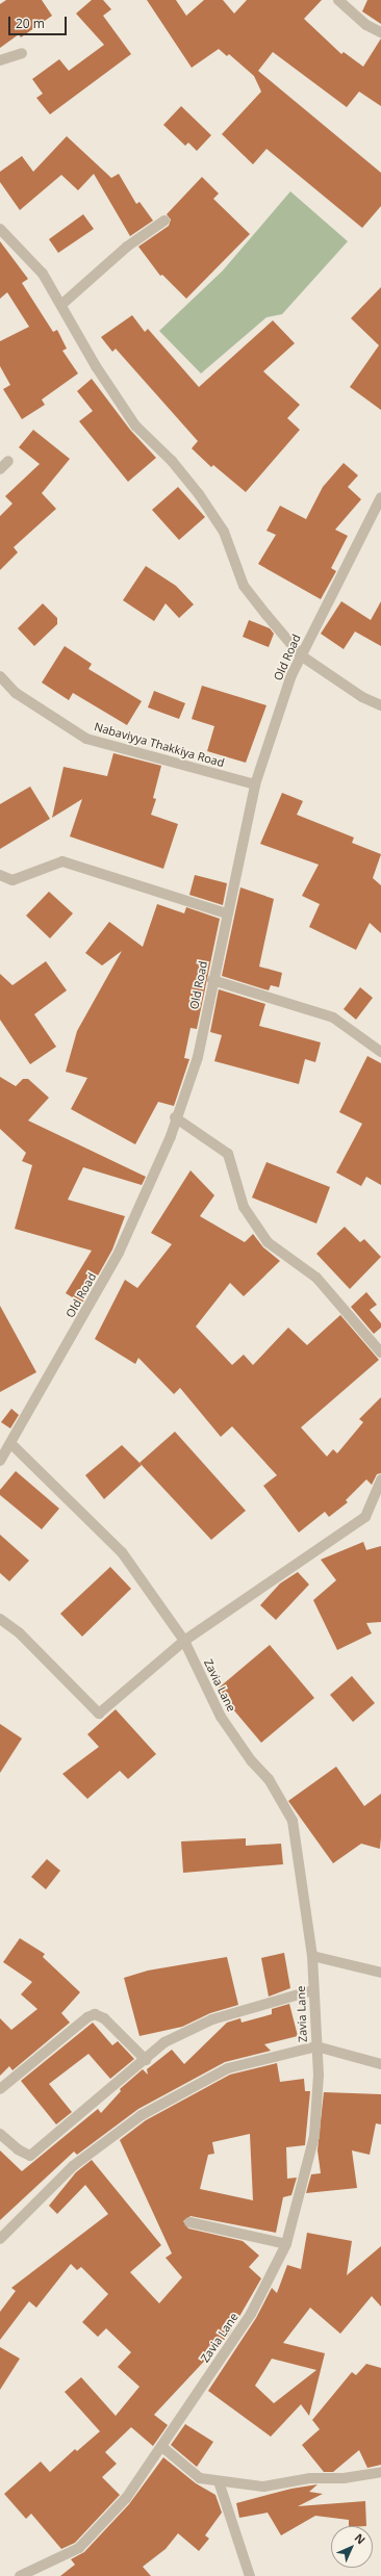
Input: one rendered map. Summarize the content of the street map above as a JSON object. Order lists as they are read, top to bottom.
{
  "streets": {
    "street": ["Old Road", "Nabaviyya Thakkiya Road", "Zavia Lane"]
  },
  "crossings": [
    ["Old Road", "Nabaviyya Thakkiya Road"],
    ["Old Road", "Zavia Lane"]
  ],
  "scale_bar": "20 m",
  "north": "top right"
}
